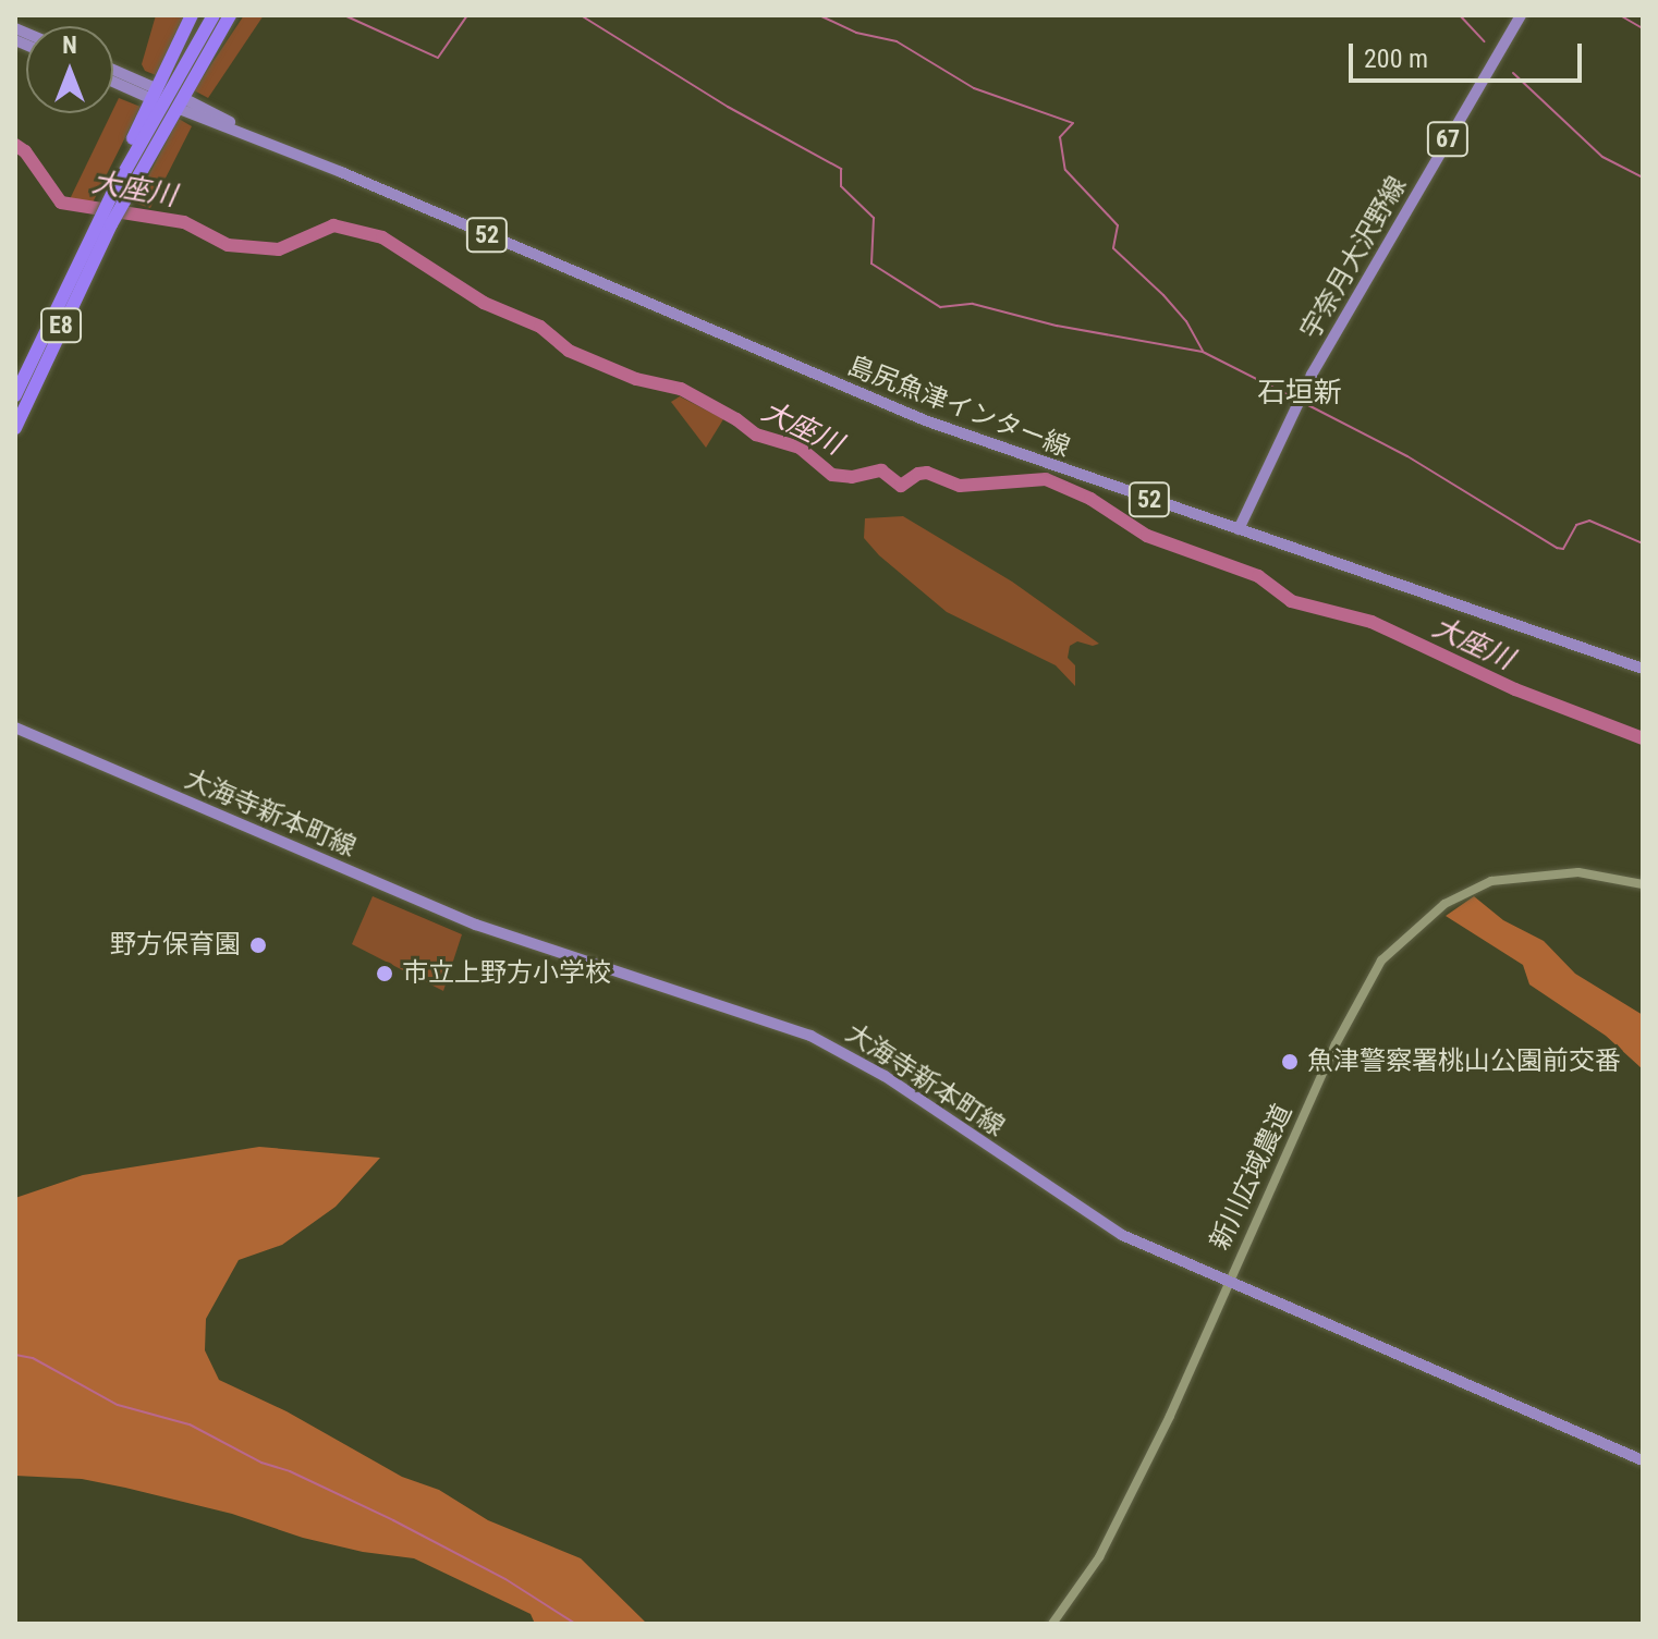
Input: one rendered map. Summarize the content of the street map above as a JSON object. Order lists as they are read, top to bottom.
{
  "streets": {
    "highway": ["E8"],
    "main road": [
      "67",
      "52",
      "宇奈月大沢野線",
      "島尻魚津インター線",
      "大海寺新本町線"
    ],
    "street": ["新川広域農道"]
  },
  "crossings": [
    ["宇奈月大沢野線", "島尻魚津インター線"],
    ["大海寺新本町線", "新川広域農道"]
  ],
  "districts": ["石垣新"],
  "water": ["大座川"],
  "places": ["野方保育園", "市立上野方小学校", "魚津警察署桃山公園前交番"],
  "scale_bar": "200 m",
  "north": "top"
}
